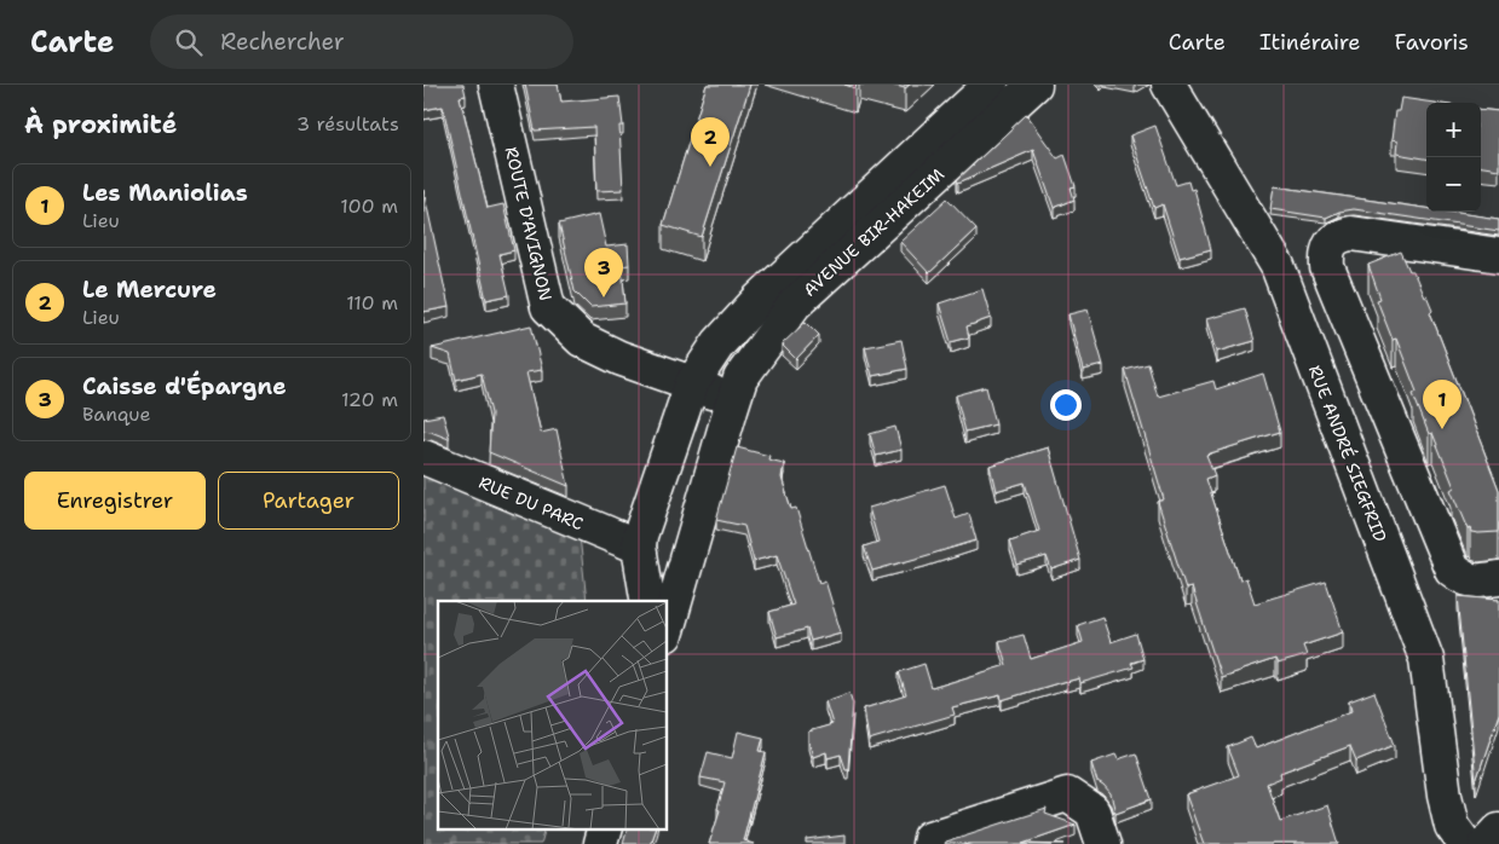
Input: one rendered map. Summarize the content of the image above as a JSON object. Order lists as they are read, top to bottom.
{
  "streets": {
    "street": [
      "ROUTE D'AVIGNON",
      "AVENUE BIR-HAKEIM",
      "RUE ANDRÉ SIEGFRID",
      "RUE DU PARC"
    ]
  },
  "crossings": [
    ["ROUTE D'AVIGNON", "AVENUE BIR-HAKEIM"]
  ],
  "page": {
    "header": "Carte",
    "search": "Rechercher",
    "nav": ["Carte", "Itinéraire", "Favoris"],
    "heading": ["À proximité", "3 résultats"],
    "map_buttons": ["+", "−"],
    "pins": ["2", "3", "1"],
    "list": [
      {
        "mark": "1",
        "name": "Les Maniolias",
        "note": "Lieu",
        "value": "100 m"
      },
      {
        "mark": "2",
        "name": "Le Mercure",
        "note": "Lieu",
        "value": "110 m"
      },
      {
        "mark": "3",
        "name": "Caisse d'Épargne",
        "note": "Banque",
        "value": "120 m"
      }
    ],
    "buttons": ["Enregistrer", "Partager"]
  }
}
